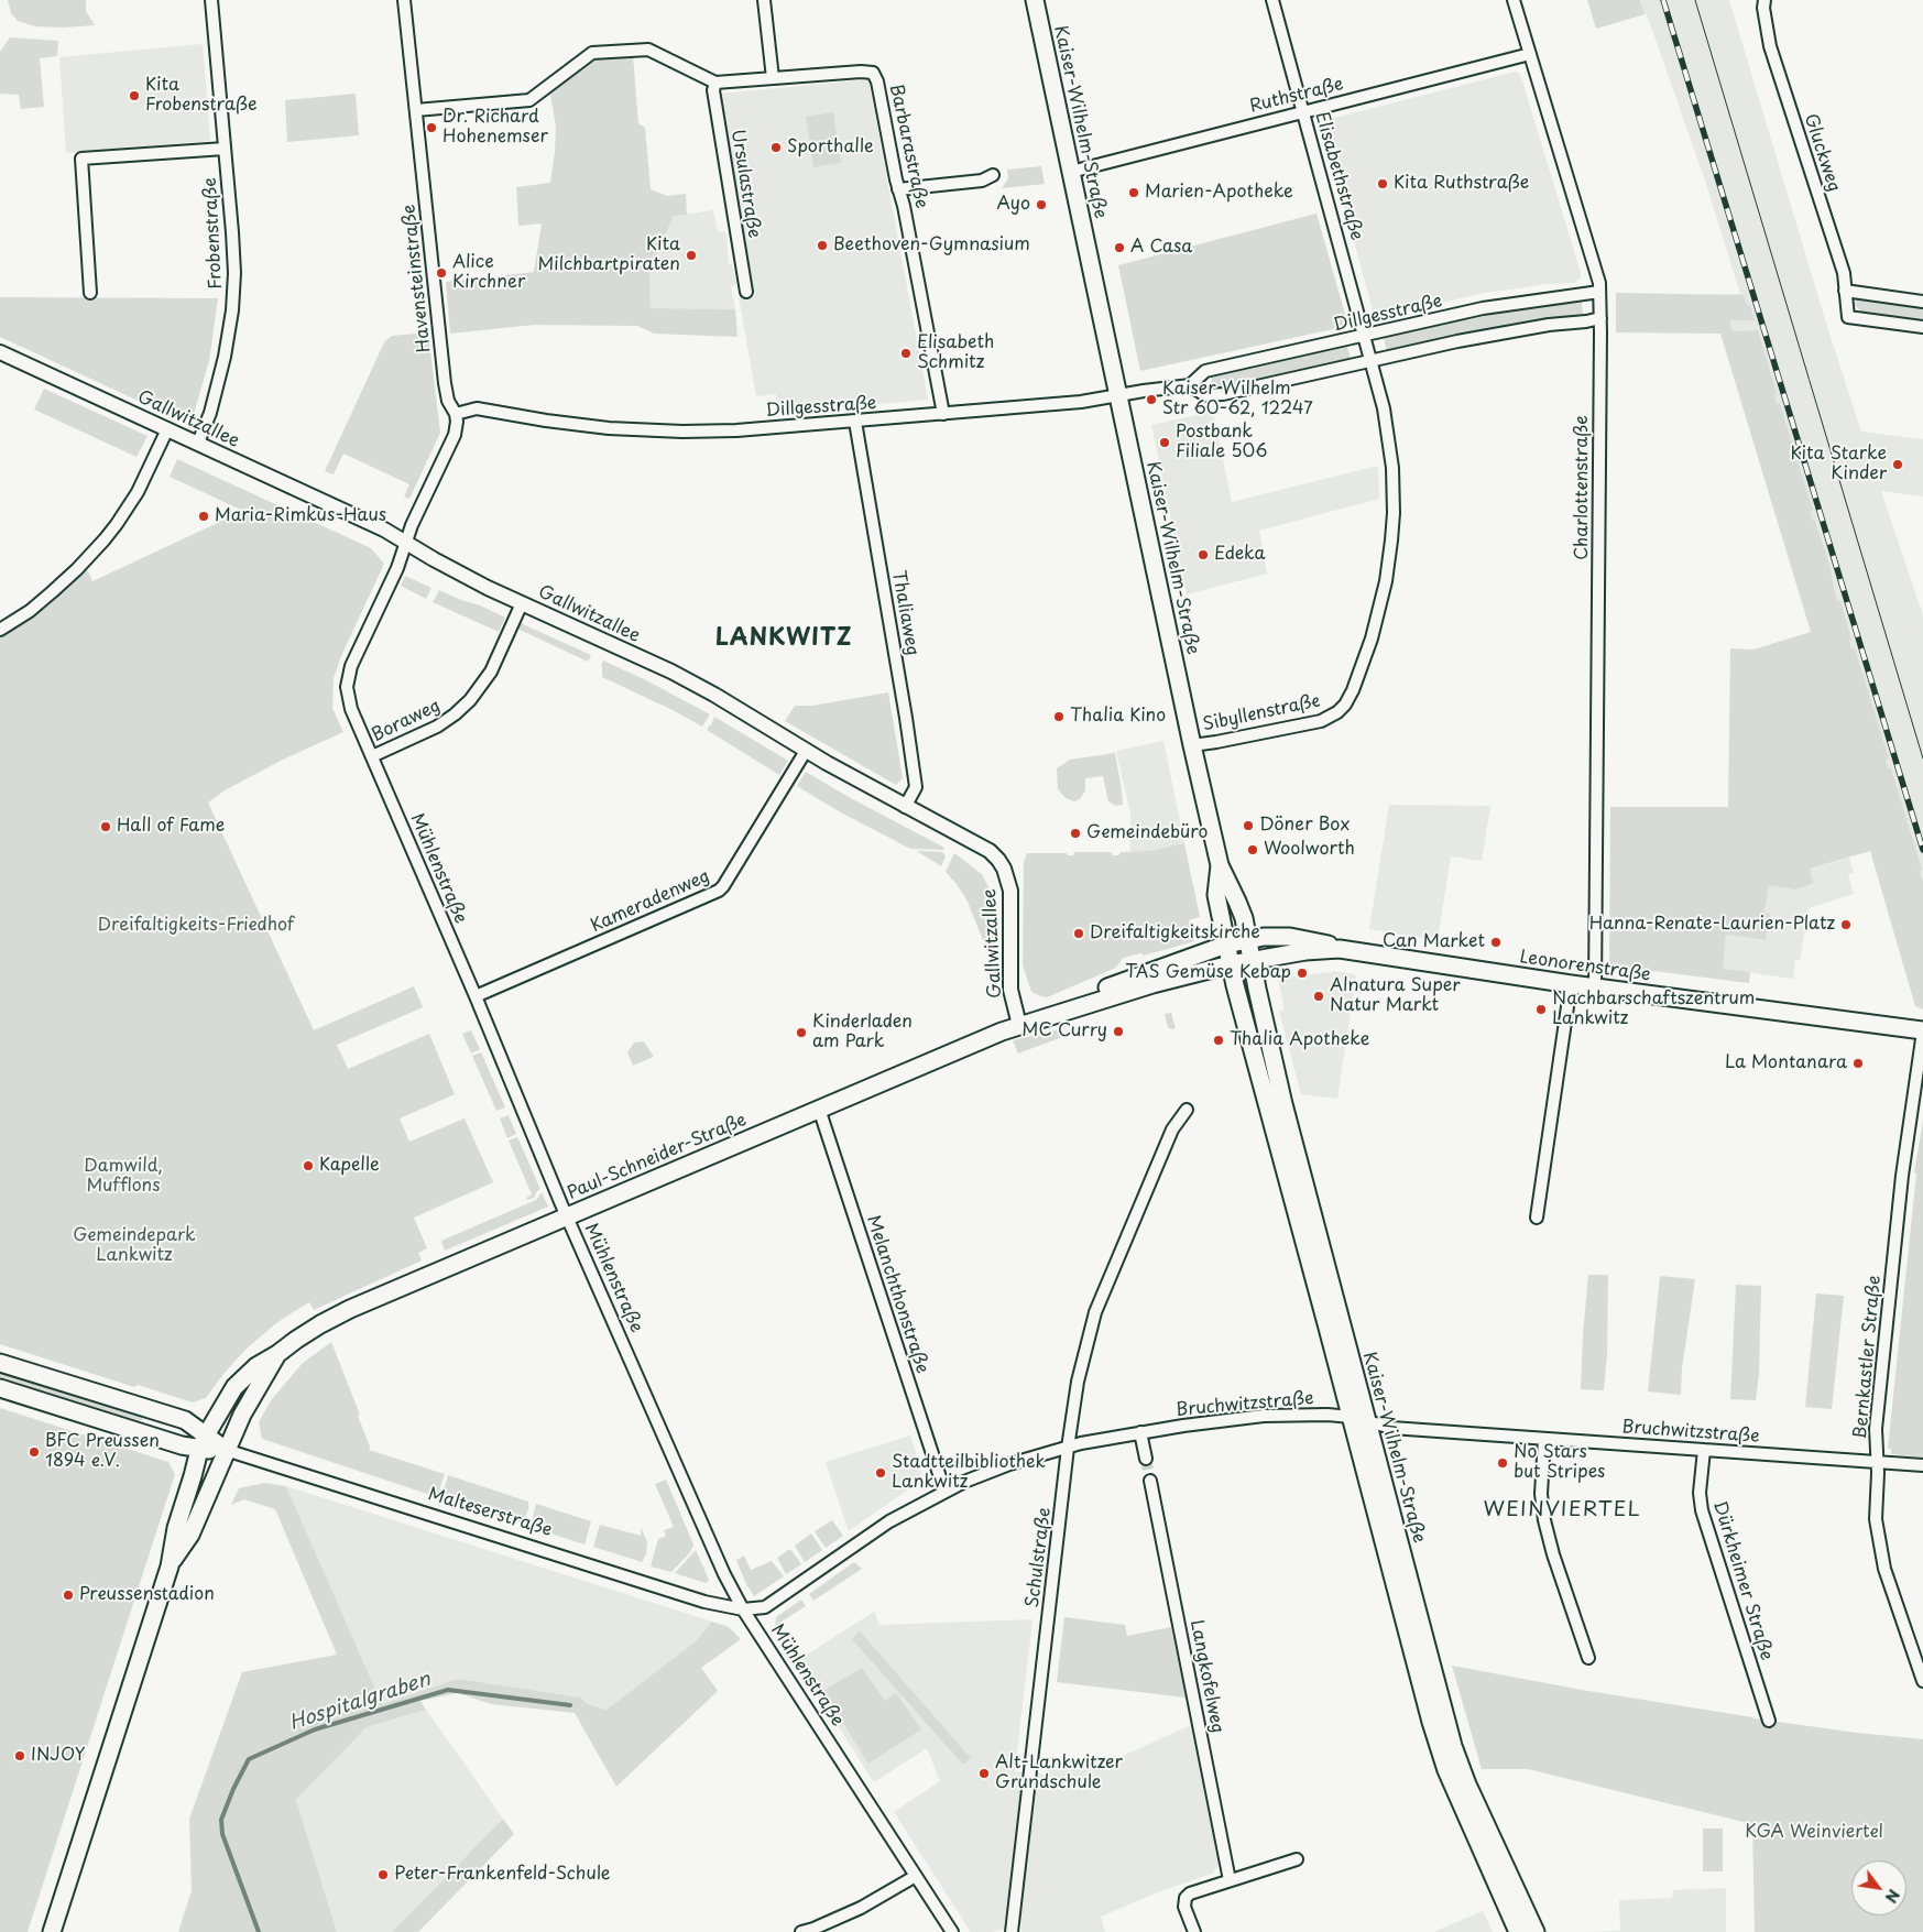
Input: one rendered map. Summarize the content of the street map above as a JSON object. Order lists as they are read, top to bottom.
{
  "streets": {
    "main road": [
      "Kaiser-Wilhelm-Straße",
      "Leonorenstraße",
      "Paul-Schneider-Straße",
      "Malteserstraße"
    ],
    "street": [
      "Ruthstraße",
      "Barbarastraße",
      "Gluckweg",
      "Elisabethstraße",
      "Ursulastraße",
      "Frobenstraße",
      "Havensteinstraße",
      "Dillgesstraße",
      "Gallwitzallee",
      "Charlottenstraße",
      "Thaliaweg",
      "Sibyllenstraße",
      "Boraweg",
      "Mühlenstraße",
      "Kameradenweg",
      "Melanchthonstraße",
      "Bernkastler Straße",
      "Bruchwitzstraße",
      "Schulstraße",
      "Dürkheimer Straße",
      "Langkofelweg"
    ]
  },
  "crossings": [
    ["Ruthstraße", "Kaiser-Wilhelm-Straße"],
    ["Ruthstraße", "Elisabethstraße"],
    ["Ruthstraße", "Charlottenstraße"],
    ["Kaiser-Wilhelm-Straße", "Dillgesstraße"],
    ["Kaiser-Wilhelm-Straße", "Sibyllenstraße"],
    ["Kaiser-Wilhelm-Straße", "Leonorenstraße"],
    ["Kaiser-Wilhelm-Straße", "Paul-Schneider-Straße"],
    ["Kaiser-Wilhelm-Straße", "Bruchwitzstraße"],
    ["Barbarastraße", "Ursulastraße"],
    ["Barbarastraße", "Dillgesstraße"],
    ["Elisabethstraße", "Dillgesstraße"],
    ["Elisabethstraße", "Sibyllenstraße"],
    ["Frobenstraße", "Gallwitzallee"],
    ["Havensteinstraße", "Dillgesstraße"],
    ["Havensteinstraße", "Gallwitzallee"],
    ["Havensteinstraße", "Mühlenstraße"],
    ["Dillgesstraße", "Charlottenstraße"],
    ["Dillgesstraße", "Thaliaweg"],
    ["Gallwitzallee", "Thaliaweg"],
    ["Gallwitzallee", "Boraweg"],
    ["Gallwitzallee", "Mühlenstraße"],
    ["Gallwitzallee", "Kameradenweg"],
    ["Gallwitzallee", "Paul-Schneider-Straße"],
    ["Charlottenstraße", "Leonorenstraße"],
    ["Boraweg", "Mühlenstraße"],
    ["Mühlenstraße", "Kameradenweg"],
    ["Mühlenstraße", "Paul-Schneider-Straße"],
    ["Mühlenstraße", "Bruchwitzstraße"],
    ["Mühlenstraße", "Malteserstraße"],
    ["Leonorenstraße", "Bernkastler Straße"],
    ["Paul-Schneider-Straße", "Melanchthonstraße"],
    ["Paul-Schneider-Straße", "Malteserstraße"],
    ["Melanchthonstraße", "Bruchwitzstraße"],
    ["Bernkastler Straße", "Bruchwitzstraße"],
    ["Bruchwitzstraße", "Malteserstraße"],
    ["Bruchwitzstraße", "Schulstraße"],
    ["Bruchwitzstraße", "Dürkheimer Straße"]
  ],
  "districts": ["LANKWITZ", "WEINVIERTEL"],
  "water": ["Hospitalgraben"],
  "parks": [
    "Dreifaltigkeits-Friedhof",
    "Damwild, Mufflons",
    "Gemeindepark Lankwitz",
    "KGA Weinviertel"
  ],
  "places": [
    "Kita Frobenstraße",
    "Dr. Richard Hohenemser",
    "Sporthalle",
    "Kita Ruthstraße",
    "Marien-Apotheke",
    "Ayo",
    "Beethoven-Gymnasium",
    "A Casa",
    "Kita Milchbartpiraten",
    "Alice Kirchner",
    "Elisabeth Schmitz",
    "Kaiser Wilhelm Str 60-62, 12247",
    "Postbank Filiale 506",
    "Kita Starke Kinder",
    "Maria-Rimkus-Haus",
    "Edeka",
    "Thalia Kino",
    "Döner Box",
    "Hall of Fame",
    "Gemeindebüro",
    "Woolworth",
    "Hanna-Renate-Laurien-Platz",
    "Dreifaltigkeitskirche",
    "Can Market",
    "TAS Gemüse Kebap",
    "Alnatura Super Natur Markt",
    "Nachbarschaftszentrum Lankwitz",
    "MC Curry",
    "Kinderladen am Park",
    "Thalia Apotheke",
    "La Montanara",
    "Kapelle",
    "BFC Preussen 1894 e.V.",
    "No Stars but Stripes",
    "Stadtteilbibliothek Lankwitz",
    "Preussenstadion",
    "INJOY",
    "Alt-Lankwitzer Grundschule",
    "Peter-Frankenfeld-Schule"
  ],
  "north": "bottom right"
}
